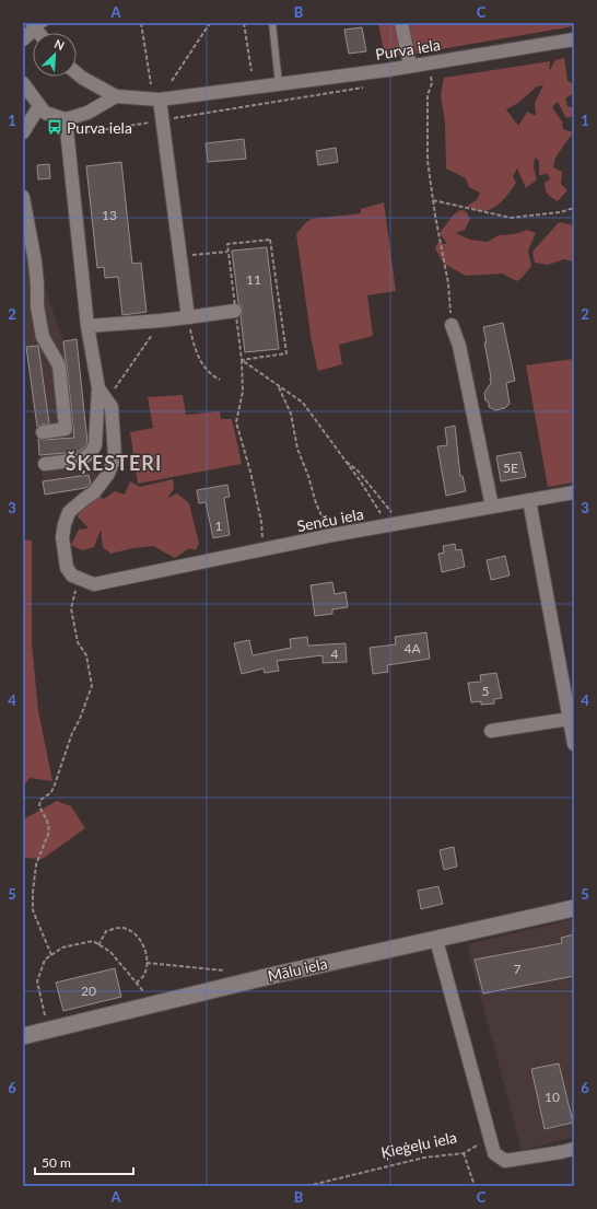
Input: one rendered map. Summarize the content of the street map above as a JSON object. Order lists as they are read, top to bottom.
{
  "streets": {
    "street": ["Purva iela", "Senču iela", "Mālu iela"],
    "path": ["Ķieģeļu iela"]
  },
  "districts": ["ŠĶESTERI"],
  "places": {
    "bus stop": ["Purva iela"]
  },
  "house_numbers": [
    "13",
    "11",
    "5E",
    "1",
    "4A",
    "4",
    "5",
    "7",
    "20",
    "10"
  ],
  "scale_bar": "50 m",
  "north": "top right",
  "grid": {
    "columns": ["A", "B", "C"],
    "rows": [
      "1",
      "2",
      "3",
      "4",
      "5",
      "6"
    ]
  }
}
